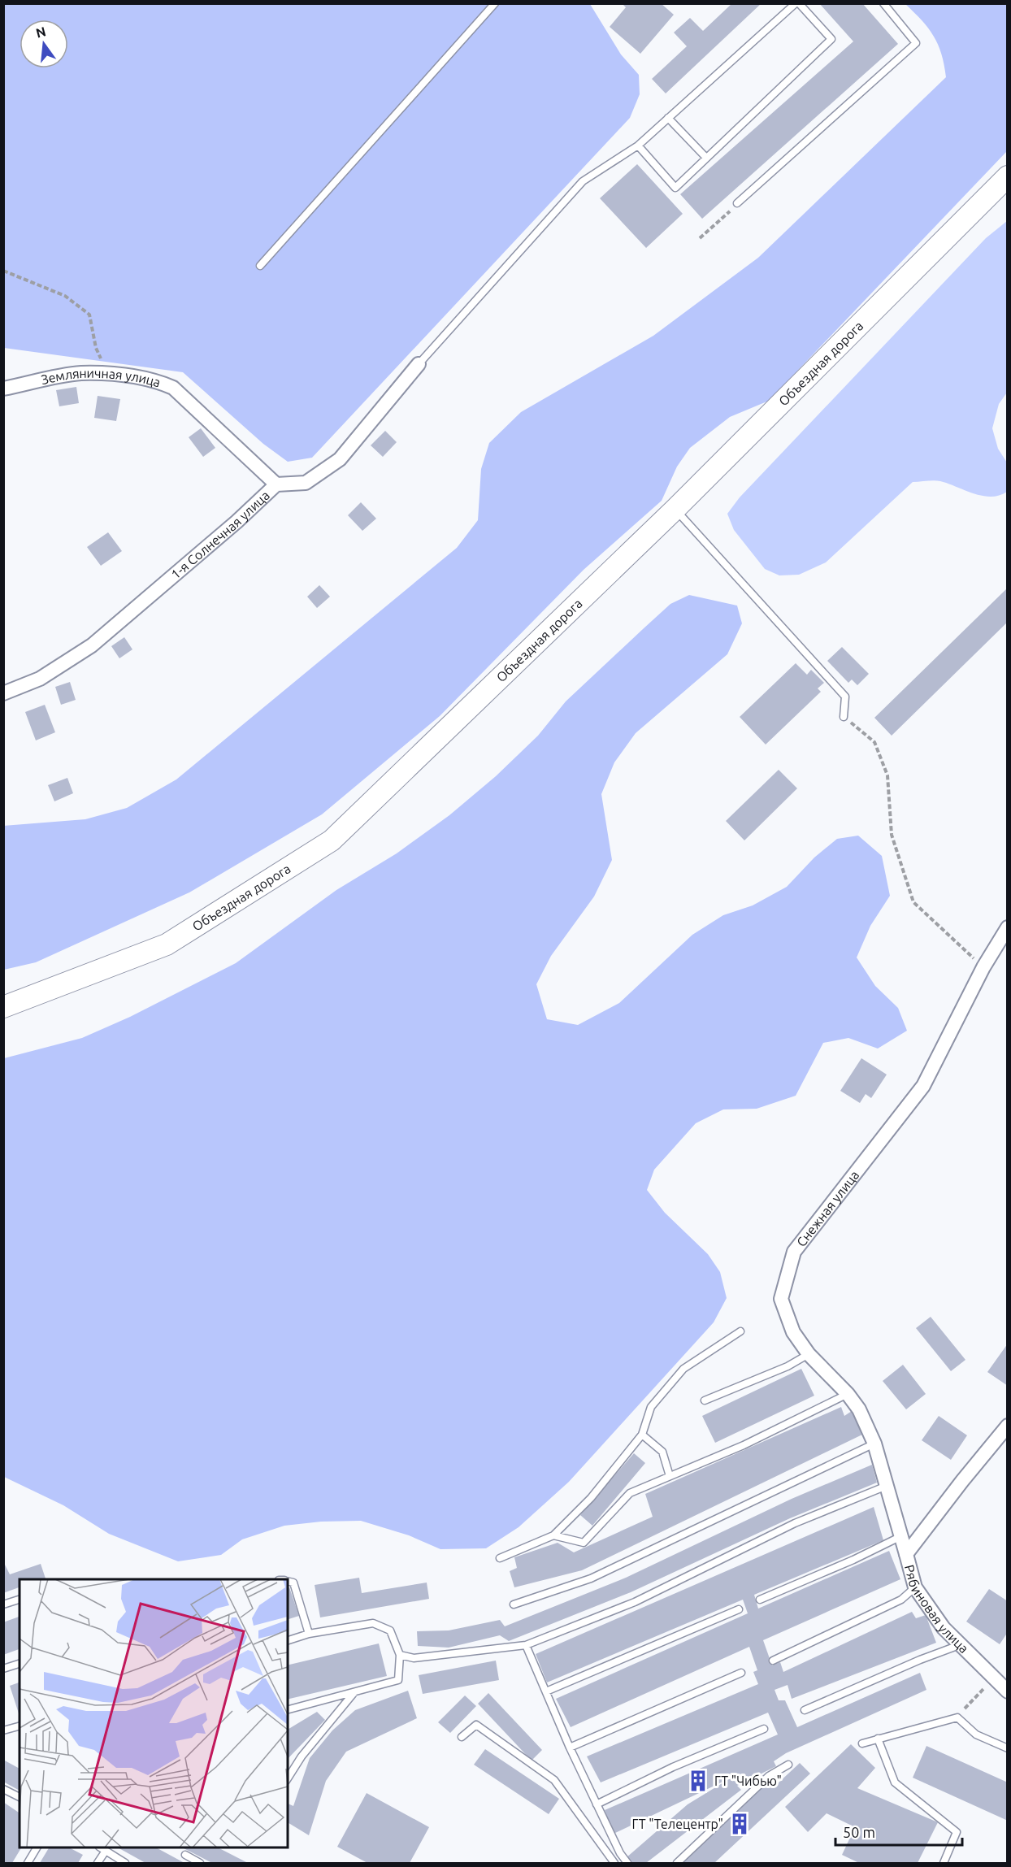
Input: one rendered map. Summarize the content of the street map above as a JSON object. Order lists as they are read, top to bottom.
{
  "streets": {
    "main road": ["Объездная дорога"],
    "street": [
      "Земляничная улица",
      "1-я Солнечная улица",
      "Снежная улица",
      "Рябиновая улица"
    ]
  },
  "crossings": [
    ["Земляничная улица", "1-я Солнечная улица"],
    ["Снежная улица", "Рябиновая улица"]
  ],
  "places": {
    "building": ["ГТ \"Чибью\"", "ГТ \"Телецентр\""]
  },
  "scale_bar": "50 m",
  "north": "top"
}
